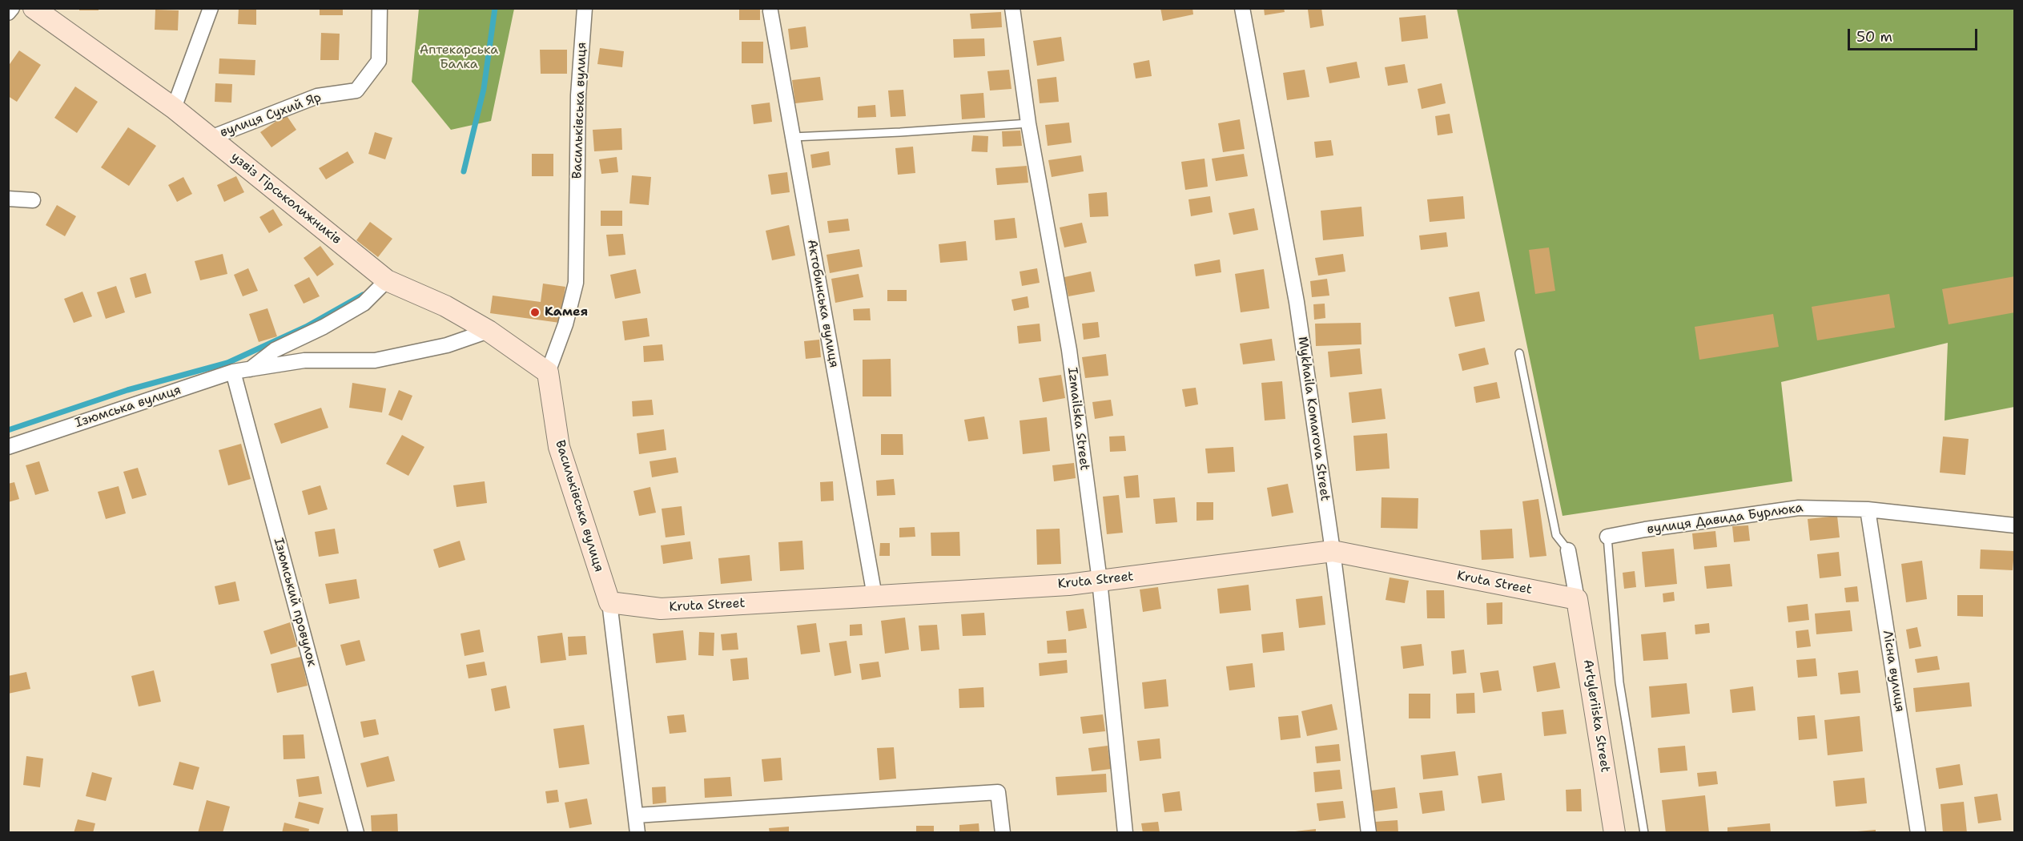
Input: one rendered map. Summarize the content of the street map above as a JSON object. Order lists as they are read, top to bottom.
{
  "streets": {
    "street": [
      "Васильківська вулиця",
      "вулиця Сухий Яр",
      "узвіз Гірськолижників",
      "Актобинська вулиця",
      "Ізюмська вулиця",
      "Izmailska Street",
      "Mykhaila Komarova Street",
      "вулиця Давида Бурлюка",
      "Kruta Street",
      "Ізюмський провулок",
      "Лісна вулиця",
      "Artyleriiska Street"
    ]
  },
  "crossings": [
    ["Васильківська вулиця", "узвіз Гірськолижників"],
    ["Васильківська вулиця", "Kruta Street"],
    ["вулиця Сухий Яр", "узвіз Гірськолижників"],
    ["узвіз Гірськолижників", "Ізюмська вулиця"],
    ["Актобинська вулиця", "Kruta Street"],
    ["Ізюмська вулиця", "Ізюмський провулок"],
    ["Izmailska Street", "Kruta Street"],
    ["Mykhaila Komarova Street", "Kruta Street"],
    ["вулиця Давида Бурлюка", "Лісна вулиця"],
    ["Kruta Street", "Artyleriiska Street"]
  ],
  "parks": ["Аптекарська Балка"],
  "places": ["Камея"],
  "scale_bar": "50 m"
}
